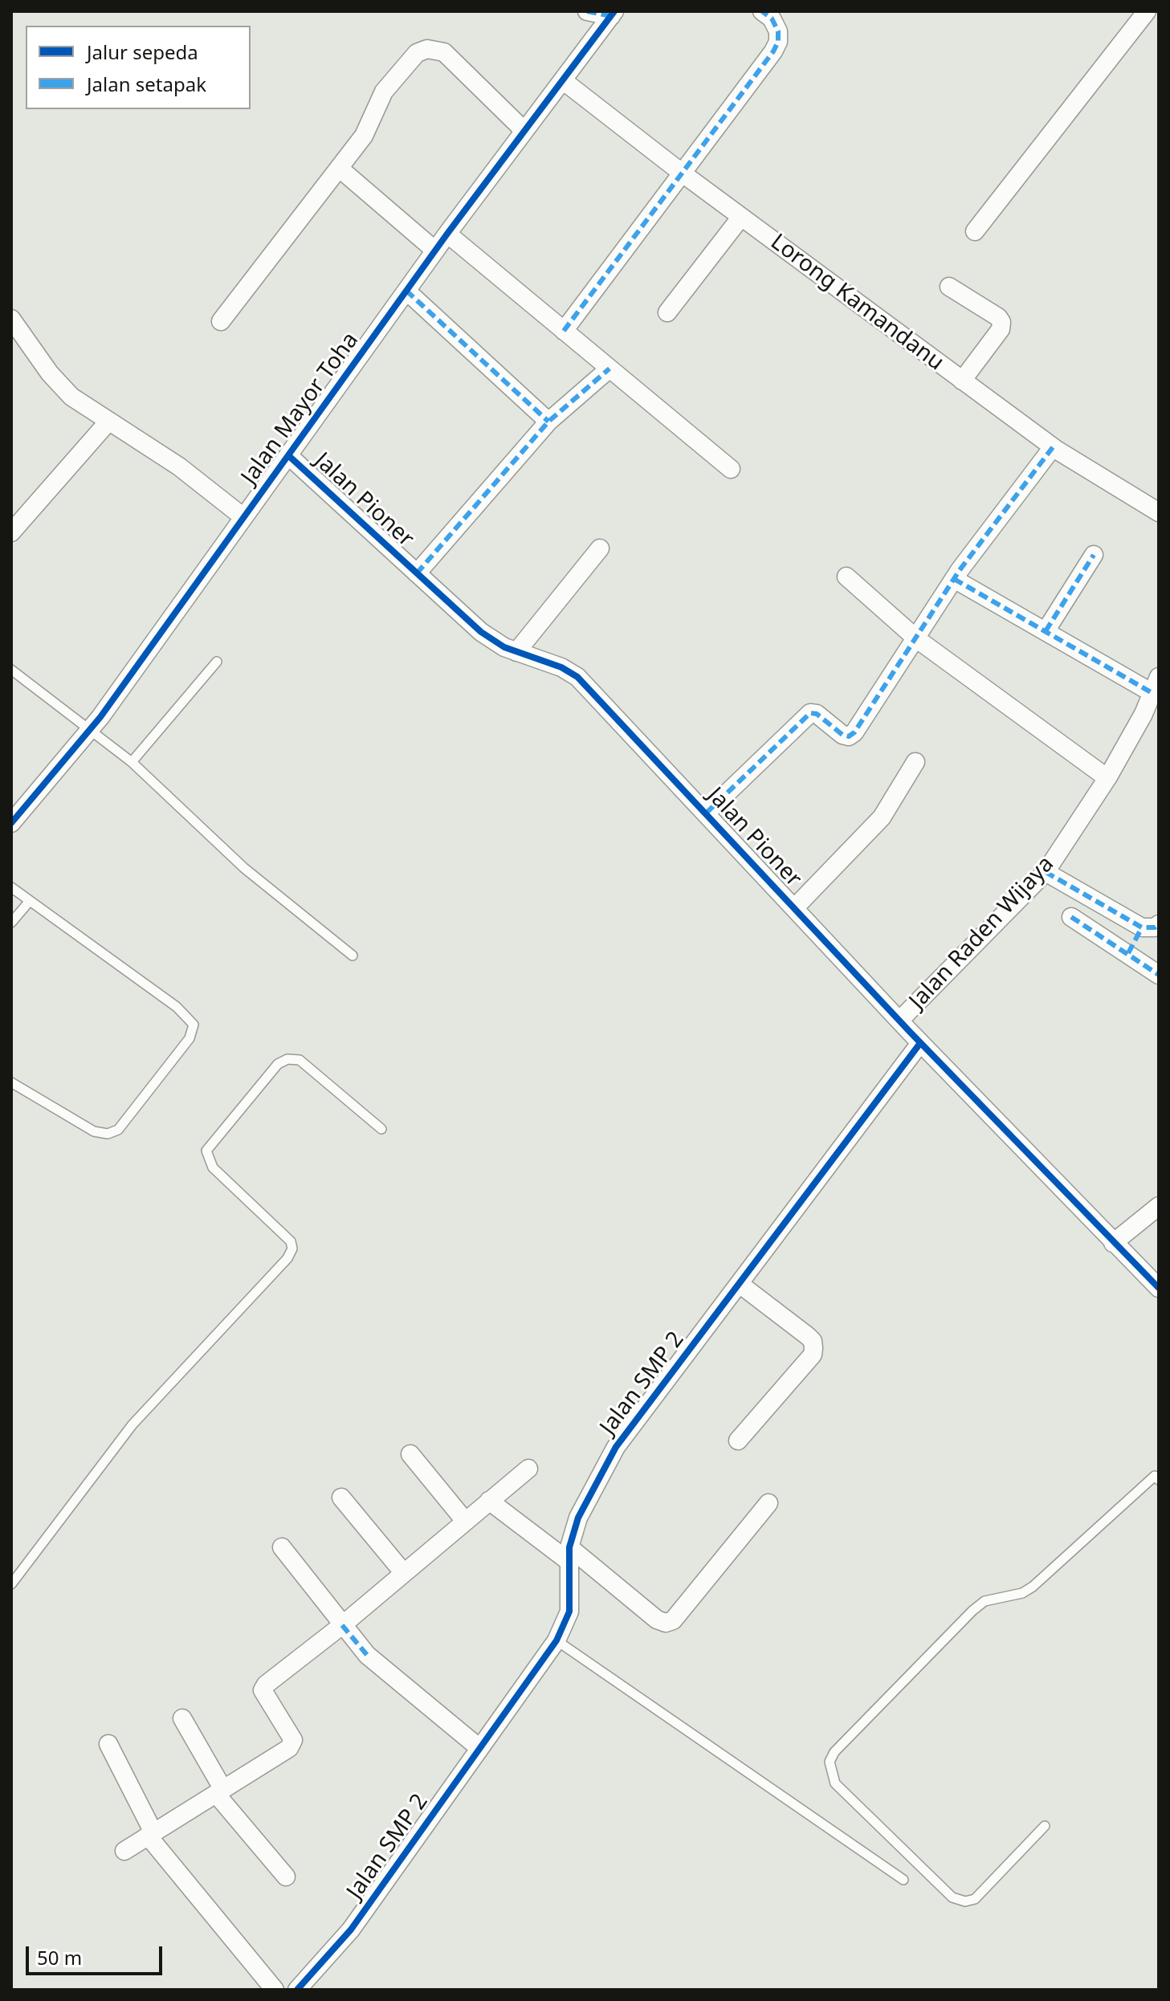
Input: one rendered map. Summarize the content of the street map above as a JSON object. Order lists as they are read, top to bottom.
{
  "streets": {
    "street": [
      "Lorong Kamandanu",
      "Jalan Mayor Toha",
      "Jalan Pioner",
      "Jalan Raden Wijaya",
      "Jalan SMP 2"
    ]
  },
  "crossings": [
    ["Lorong Kamandanu", "Jalan Mayor Toha"],
    ["Jalan Mayor Toha", "Jalan Pioner"],
    ["Jalan Pioner", "Jalan Raden Wijaya"],
    ["Jalan Pioner", "Jalan SMP 2"]
  ],
  "legend": ["Jalur sepeda", "Jalan setapak"],
  "scale_bar": "50 m"
}
